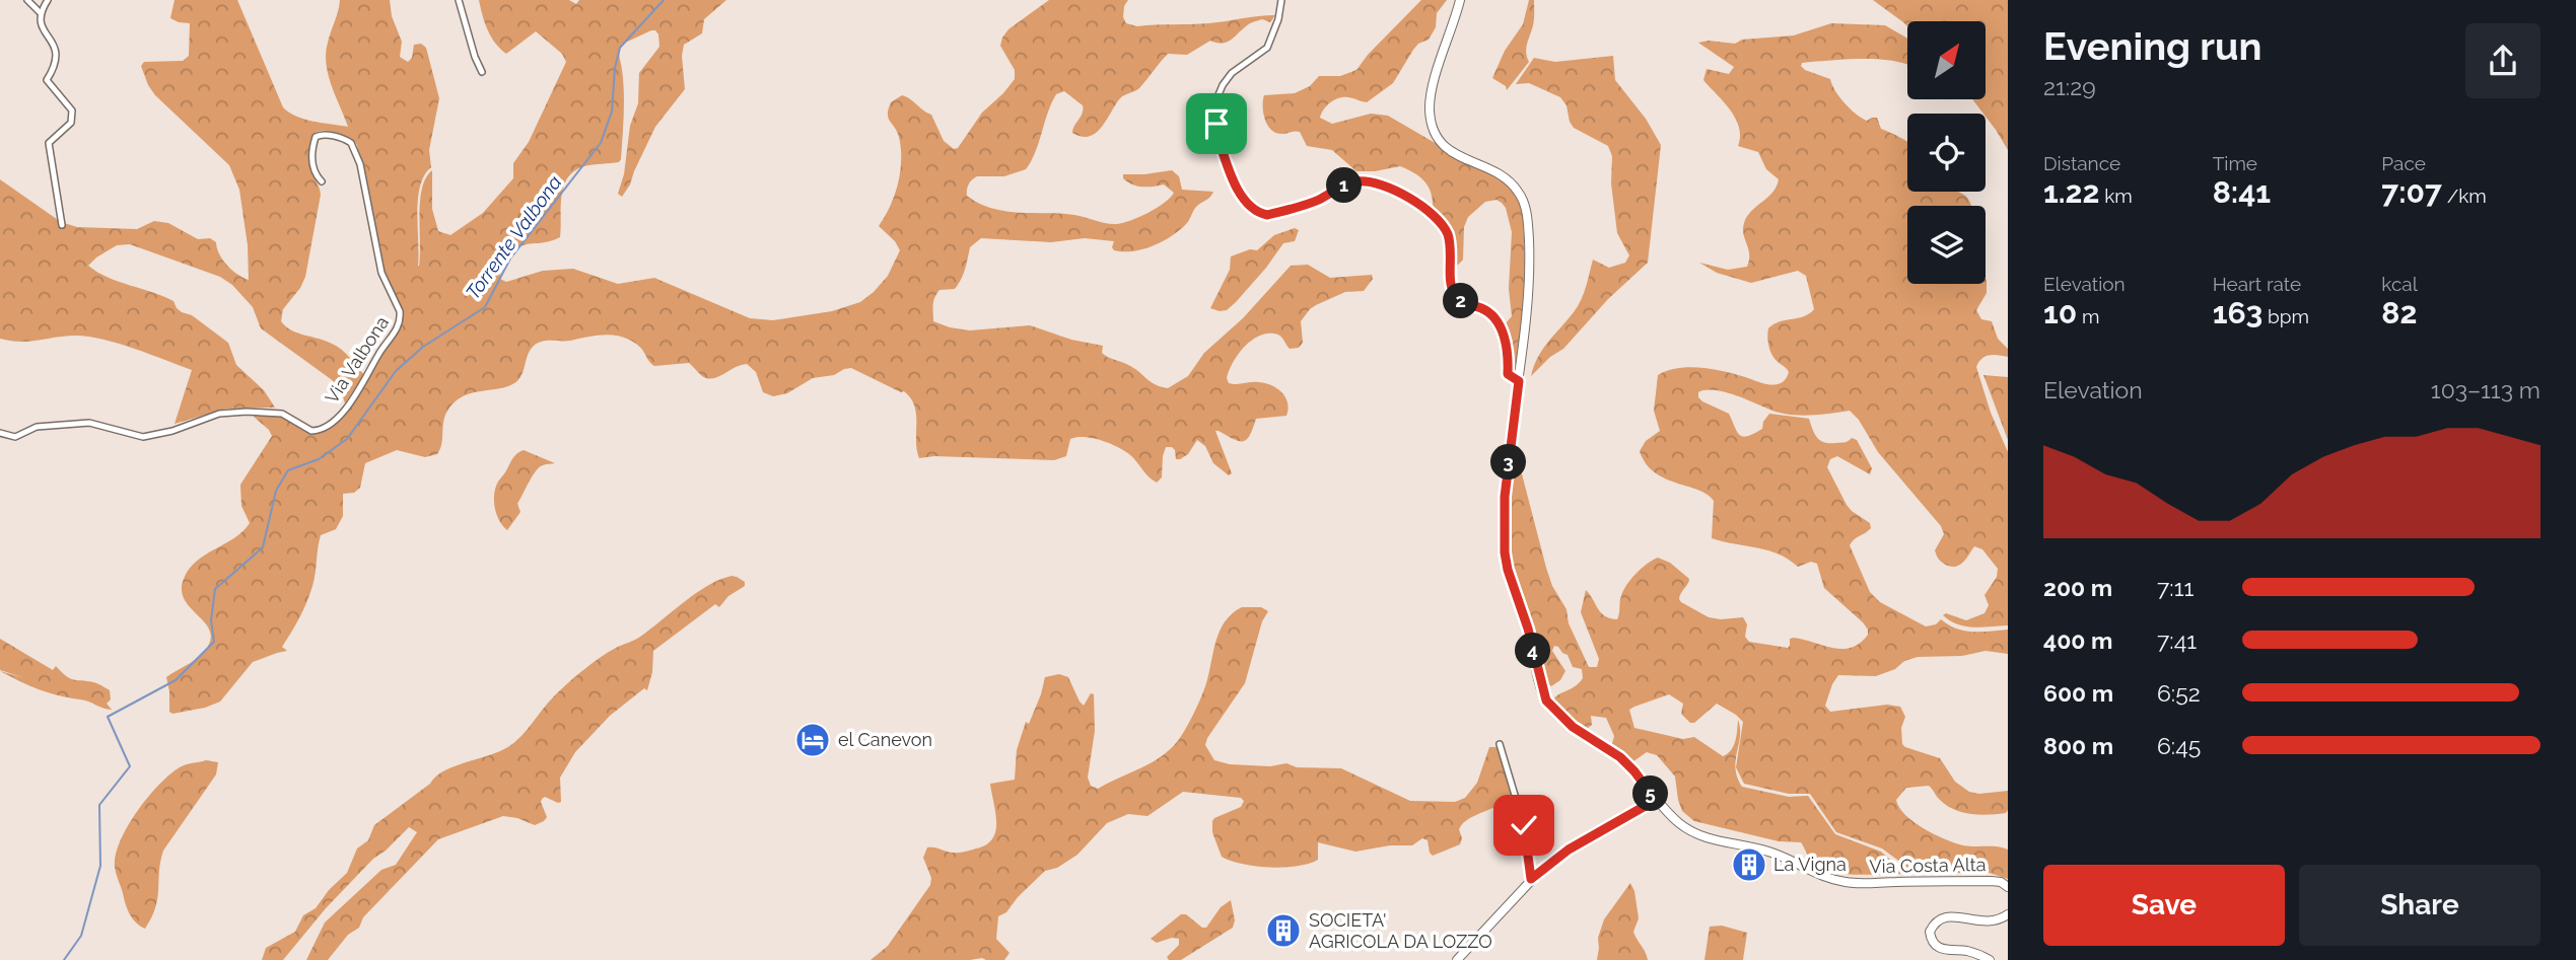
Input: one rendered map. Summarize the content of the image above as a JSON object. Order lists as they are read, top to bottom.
{
  "streets": {
    "main road": ["Via Costa Alta"],
    "street": ["Via Valbona"]
  },
  "water": ["Torrente Valbona"],
  "places": {
    "hotel": ["el Canevon"],
    "building": ["La Vigna", "SOCIETA' AGRICOLA DA LOZZO"]
  },
  "north": "top right",
  "page": {
    "heading": ["Evening run", "21:29"],
    "stats": [
      ["Distance", "1.22 km"],
      ["Time", "8:41"],
      ["Pace", "7:07 /km"],
      ["Elevation", "10 m"],
      ["Heart rate", "163 bpm"],
      ["kcal", "82"]
    ],
    "pins": [
      "1",
      "2",
      "3",
      "4",
      "5"
    ],
    "chart": ["Elevation", "103–113 m"],
    "list": [
      {
        "name": "200 m",
        "note": "7:11"
      },
      {
        "name": "400 m",
        "note": "7:41"
      },
      {
        "name": "600 m",
        "note": "6:52"
      },
      {
        "name": "800 m",
        "note": "6:45"
      }
    ],
    "buttons": ["Save", "Share"]
  }
}
